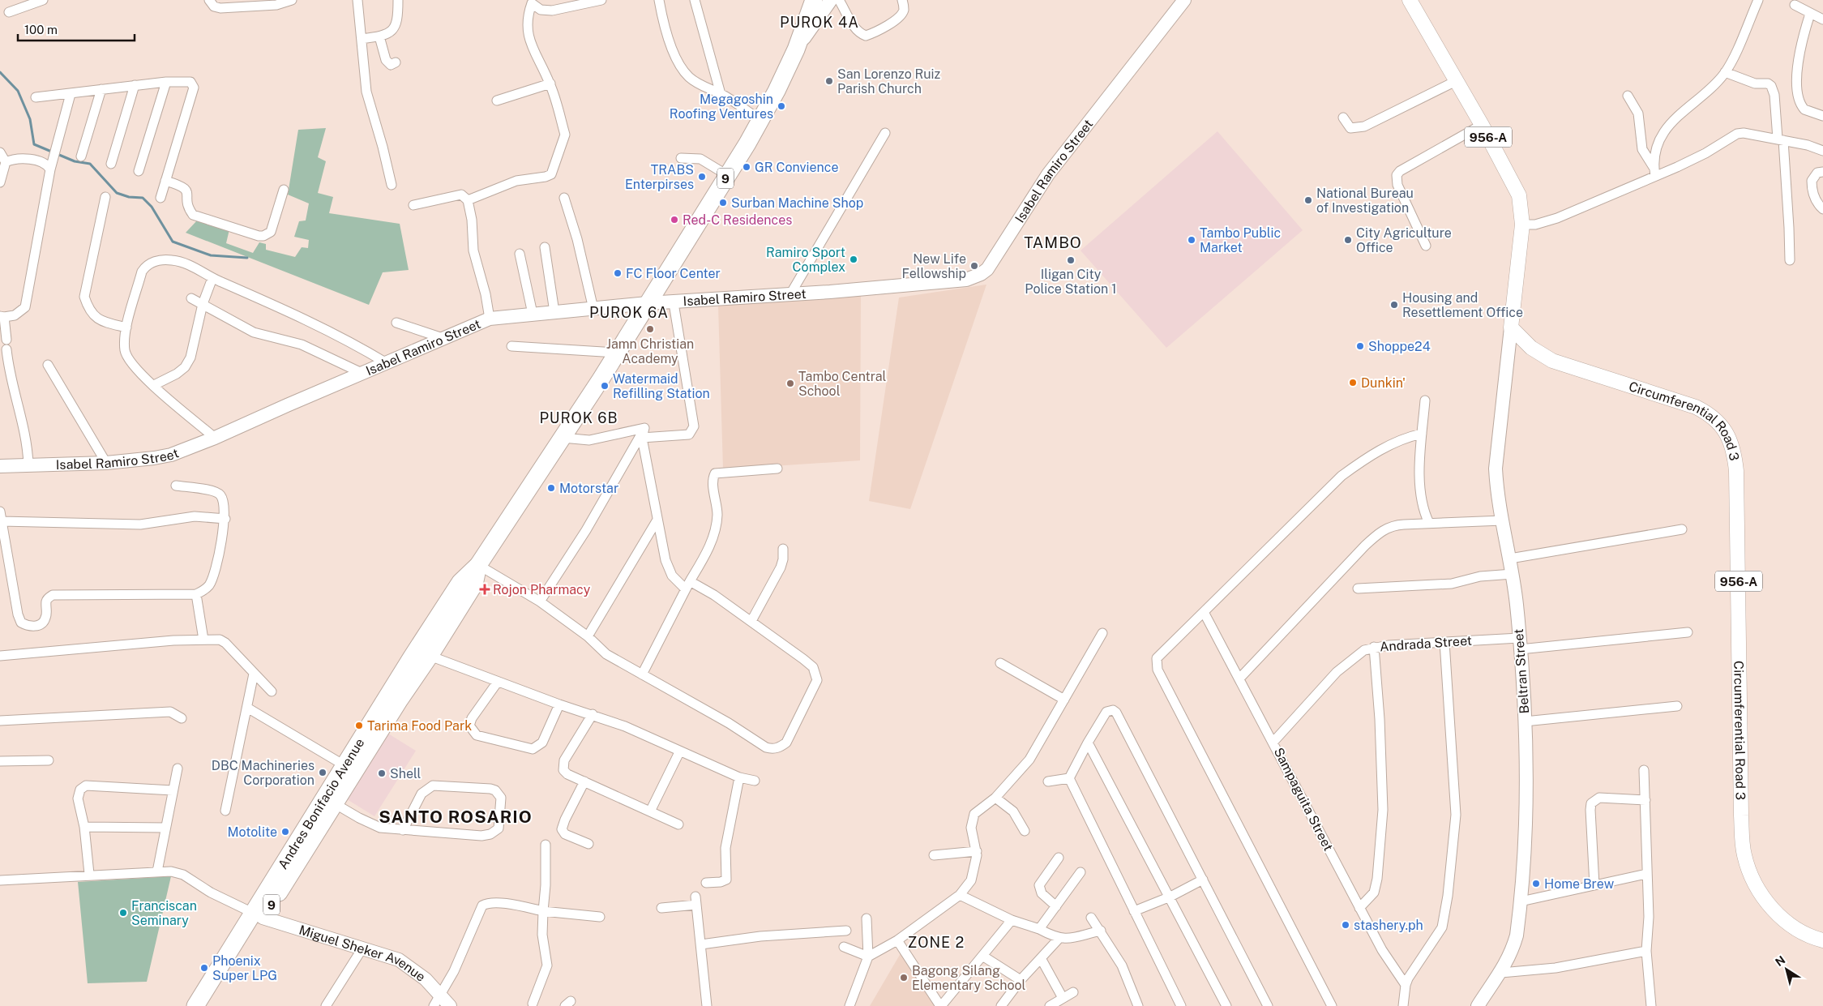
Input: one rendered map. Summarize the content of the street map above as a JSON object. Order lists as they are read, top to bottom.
{
  "streets": {
    "highway": ["9", "Andres Bonifacio Avenue"],
    "main road": ["956-A", "Circumferential Road 3"],
    "street": [
      "Isabel Ramiro Street",
      "Andrada Street",
      "Beltran Street",
      "Sampaguita Street",
      "Miguel Sheker Avenue"
    ]
  },
  "crossings": [
    ["956-A", "Circumferential Road 3"],
    ["956-A", "Beltran Street"],
    ["Isabel Ramiro Street", "Andres Bonifacio Avenue"],
    ["Circumferential Road 3", "Beltran Street"],
    ["Andrada Street", "Beltran Street"],
    ["Andrada Street", "Sampaguita Street"],
    ["Andres Bonifacio Avenue", "Miguel Sheker Avenue"]
  ],
  "districts": [
    "PUROK 4A",
    "TAMBO",
    "PUROK 6A",
    "PUROK 6B",
    "SANTO ROSARIO",
    "ZONE 2"
  ],
  "places": {
    "other": [
      "San Lorenzo Ruiz Parish Church",
      "Megagoshin Roofing Ventures",
      "GR Convience",
      "TRABS Enterpirses",
      "National Bureau of Investigation",
      "Surban Machine Shop",
      "Red-C Residences",
      "Tambo Public Market",
      "City Agriculture Office",
      "Ramiro Sport Complex",
      "Iligan City Police Station 1",
      "New Life Fellowship",
      "FC Floor Center",
      "Housing and Resettlement Office",
      "Jamn Christian Academy",
      "Shoppe24",
      "Dunkin'",
      "Tambo Central School",
      "Watermaid Refilling Station",
      "Motorstar",
      "Tarima Food Park",
      "DBC Machineries Corporation",
      "Shell",
      "Motolite",
      "Home Brew",
      "Franciscan Seminary",
      "stashery.ph",
      "Phoenix Super LPG",
      "Bagong Silang Elementary School"
    ],
    "health": ["Rojon Pharmacy"]
  },
  "scale_bar": "100 m",
  "north": "top left"
}
